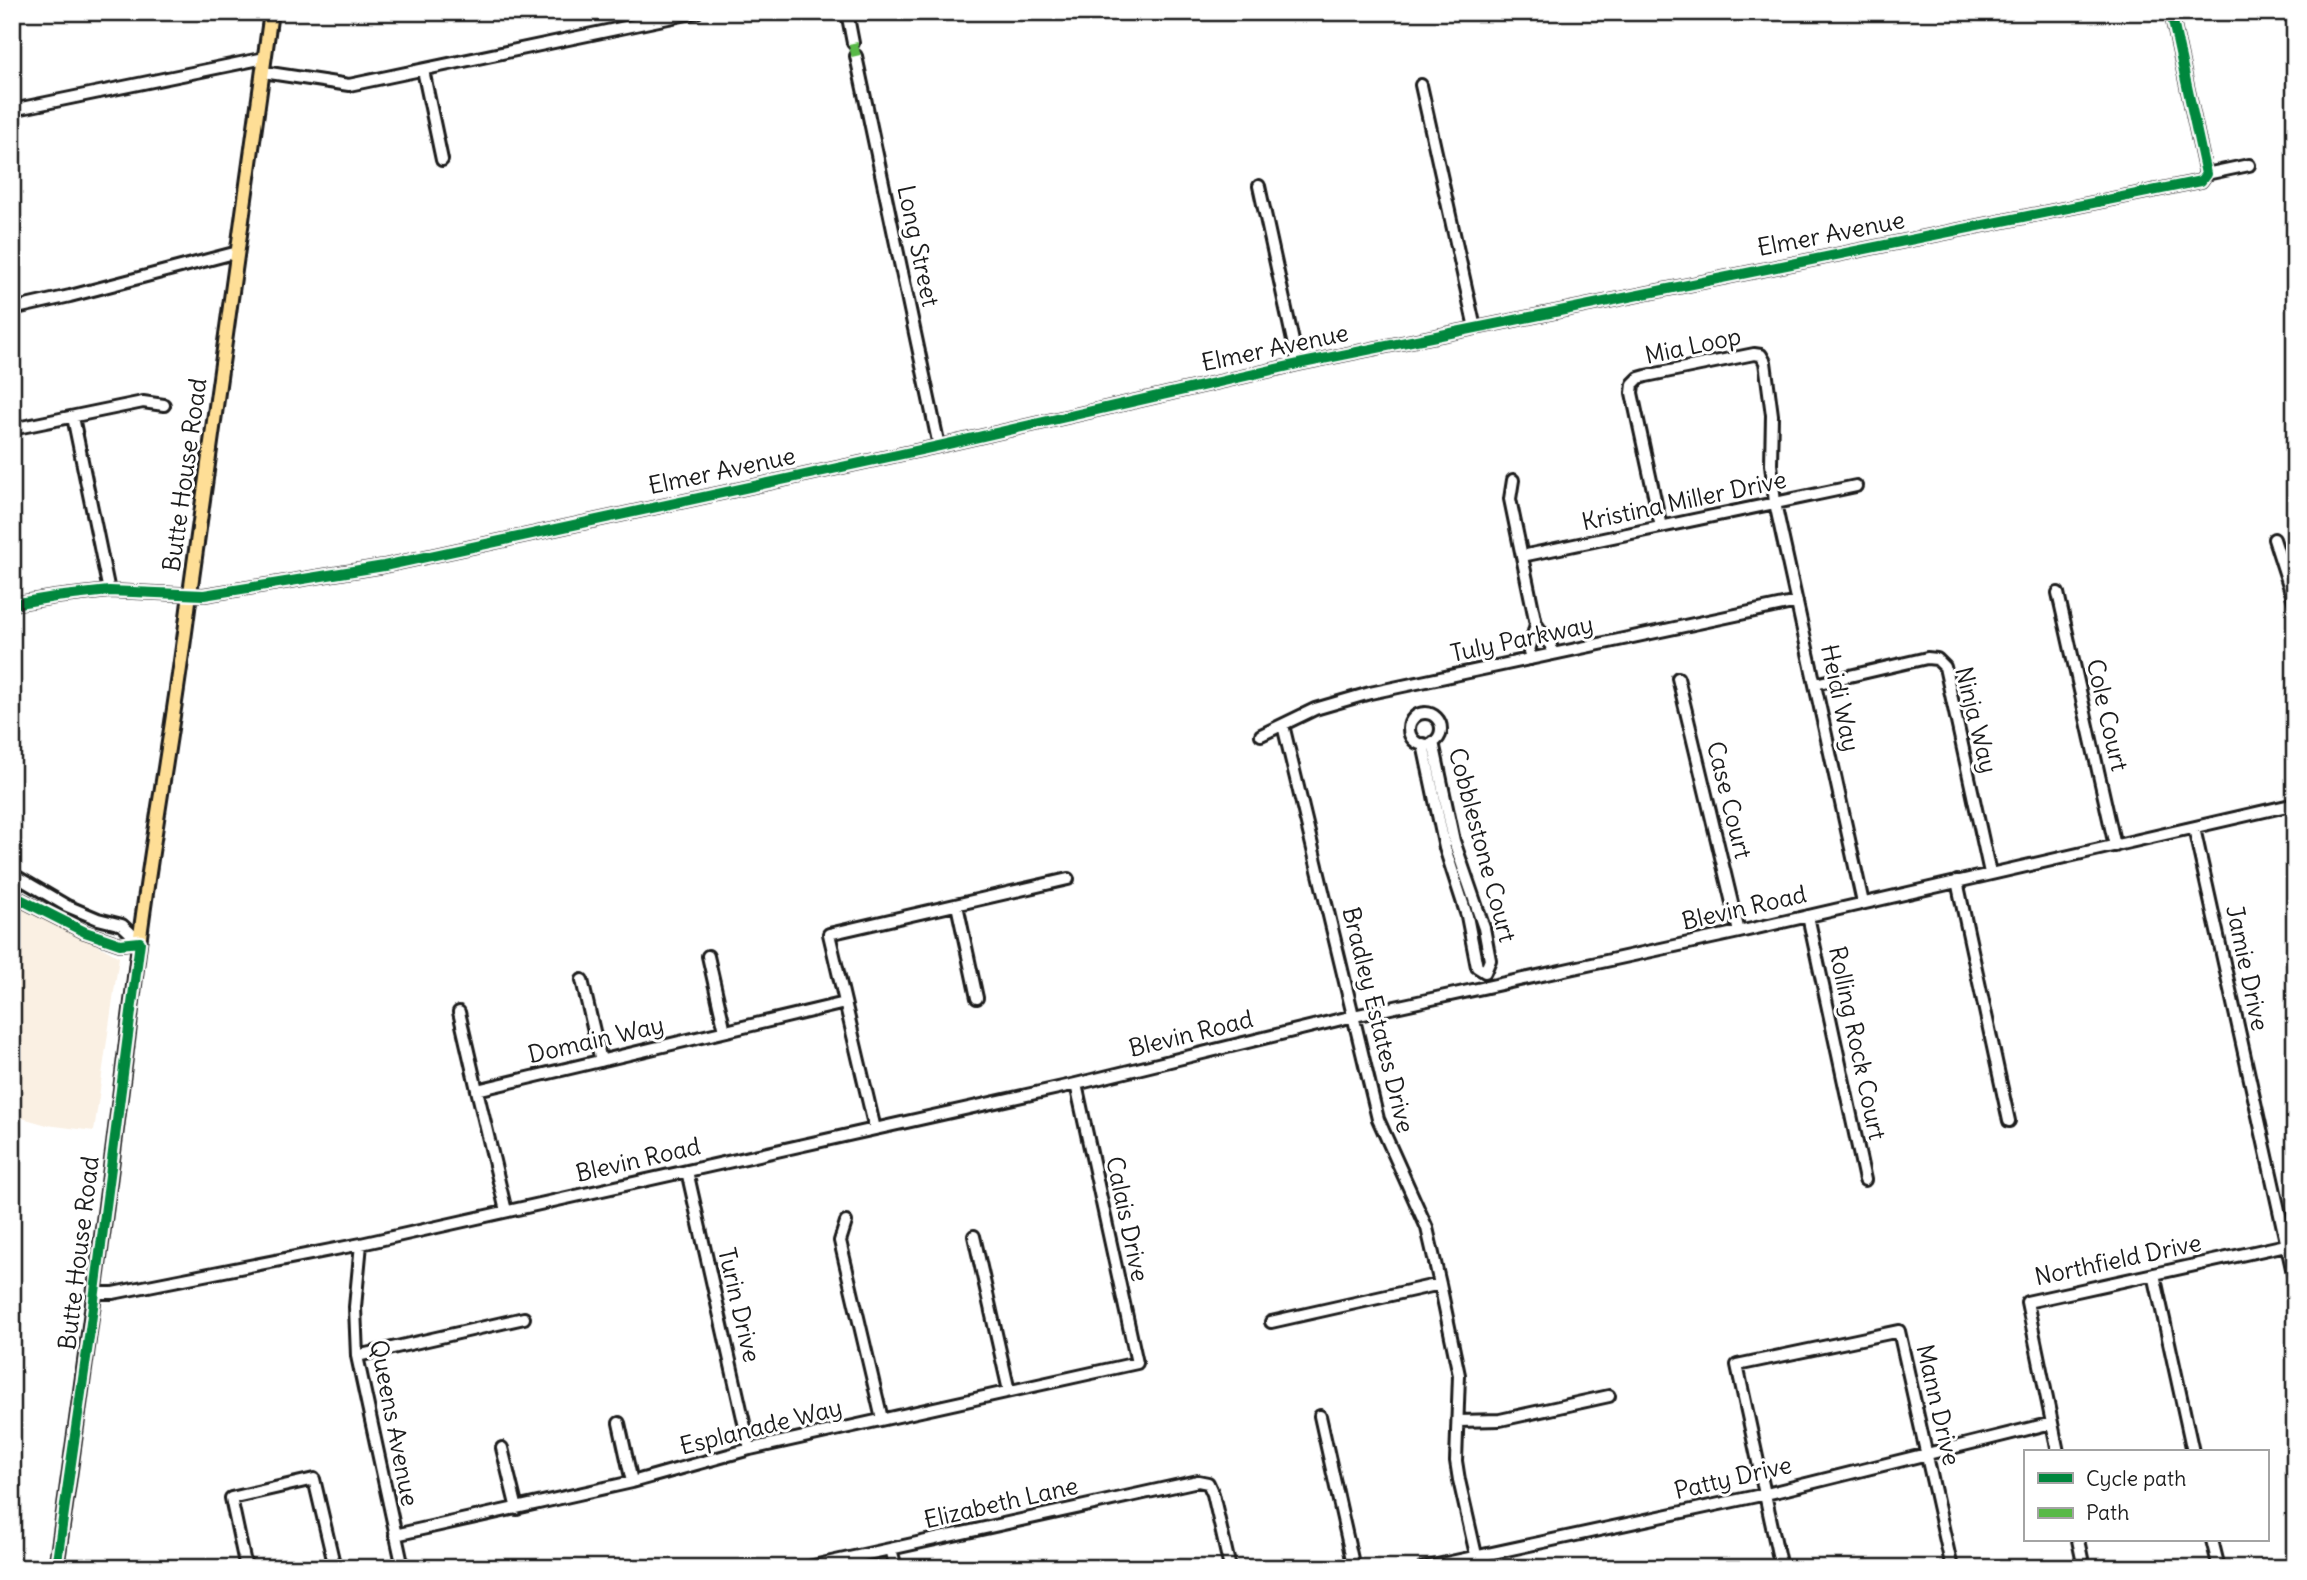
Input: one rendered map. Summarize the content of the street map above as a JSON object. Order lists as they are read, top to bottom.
{
  "streets": {
    "main road": ["Butte House Road"],
    "street": [
      "Elmer Avenue",
      "Long Street",
      "Mia Loop",
      "Kristina Miller Drive",
      "Tuly Parkway",
      "Heidi Way",
      "Cole Court",
      "Ninja Way",
      "Case Court",
      "Cobblestone Court",
      "Blevin Road",
      "Jamie Drive",
      "Bradley Estates Drive",
      "Domain Way",
      "Rolling Rock Court",
      "Calais Drive",
      "Northfield Drive",
      "Turin Drive",
      "Mann Drive",
      "Queens Avenue",
      "Esplanade Way",
      "Patty Drive",
      "Elizabeth Lane"
    ]
  },
  "crossings": [
    ["Elmer Avenue", "Long Street"],
    ["Elmer Avenue", "Butte House Road"],
    ["Mia Loop", "Kristina Miller Drive"],
    ["Mia Loop", "Heidi Way"],
    ["Butte House Road", "Blevin Road"],
    ["Kristina Miller Drive", "Heidi Way"],
    ["Tuly Parkway", "Heidi Way"],
    ["Tuly Parkway", "Bradley Estates Drive"],
    ["Heidi Way", "Ninja Way"],
    ["Heidi Way", "Blevin Road"],
    ["Cole Court", "Blevin Road"],
    ["Ninja Way", "Blevin Road"],
    ["Case Court", "Blevin Road"],
    ["Blevin Road", "Jamie Drive"],
    ["Blevin Road", "Bradley Estates Drive"],
    ["Blevin Road", "Rolling Rock Court"],
    ["Blevin Road", "Calais Drive"],
    ["Blevin Road", "Turin Drive"],
    ["Blevin Road", "Queens Avenue"],
    ["Jamie Drive", "Northfield Drive"],
    ["Bradley Estates Drive", "Patty Drive"],
    ["Calais Drive", "Esplanade Way"],
    ["Northfield Drive", "Patty Drive"],
    ["Turin Drive", "Esplanade Way"],
    ["Mann Drive", "Patty Drive"],
    ["Queens Avenue", "Esplanade Way"]
  ],
  "legend": ["Cycle path", "Path"]
}
